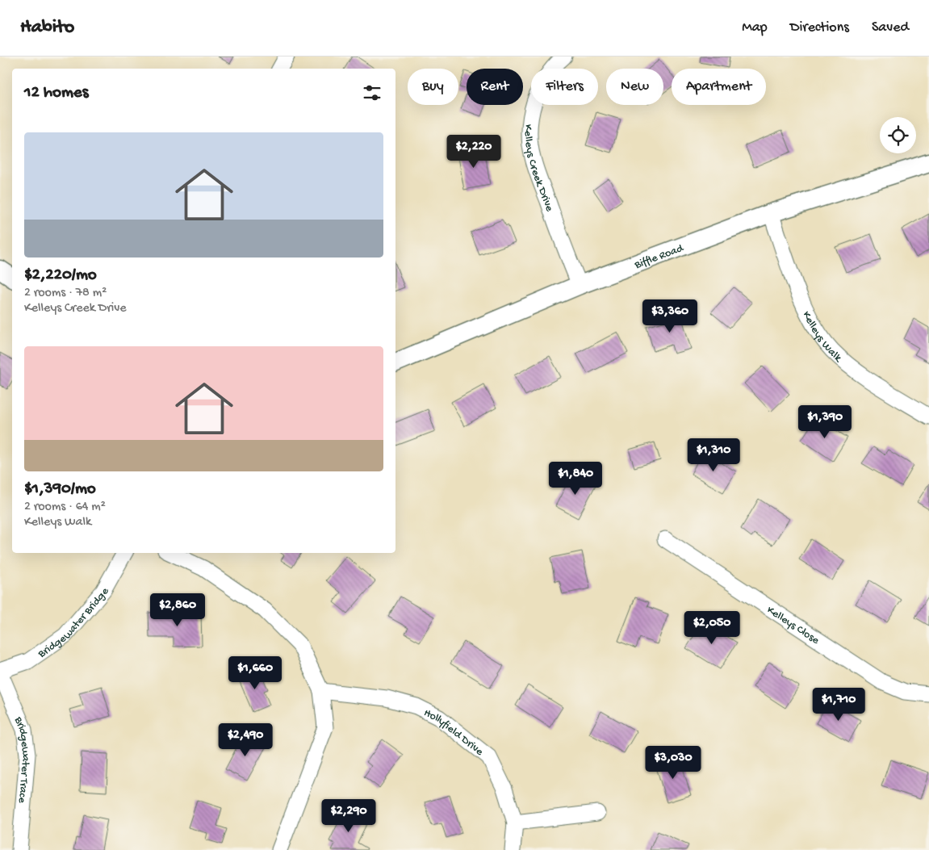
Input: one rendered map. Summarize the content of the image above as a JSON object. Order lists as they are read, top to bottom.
{
  "streets": {
    "street": [
      "Kelleys Creek Drive",
      "Biffle Road",
      "Kelleys Walk",
      "Bridgewater Bridge",
      "Kelleys Close",
      "Hollyfield Drive",
      "Bridgewater Trace"
    ]
  },
  "crossings": [
    ["Kelleys Creek Drive", "Biffle Road"],
    ["Biffle Road", "Kelleys Walk"],
    ["Bridgewater Bridge", "Bridgewater Trace"]
  ],
  "page": {
    "header": "Habito",
    "nav": ["Map", "Directions", "Saved"],
    "chip": [
      "Buy",
      "Rent",
      "Filters",
      "New",
      "Apartment"
    ],
    "heading": "12 homes",
    "list": [
      {
        "name": "$2,220/mo",
        "note": "2 rooms · 78 m² · Kelleys Creek Drive"
      },
      {
        "name": "$1,390/mo",
        "note": "2 rooms · 64 m² · Kelleys Walk"
      }
    ],
    "price": [
      "$2,220",
      "$3,360",
      "$1,390",
      "$1,310",
      "$1,840",
      "$2,860",
      "$2,050",
      "$1,660",
      "$1,710",
      "$2,490",
      "$3,030",
      "$2,290"
    ]
  }
}
